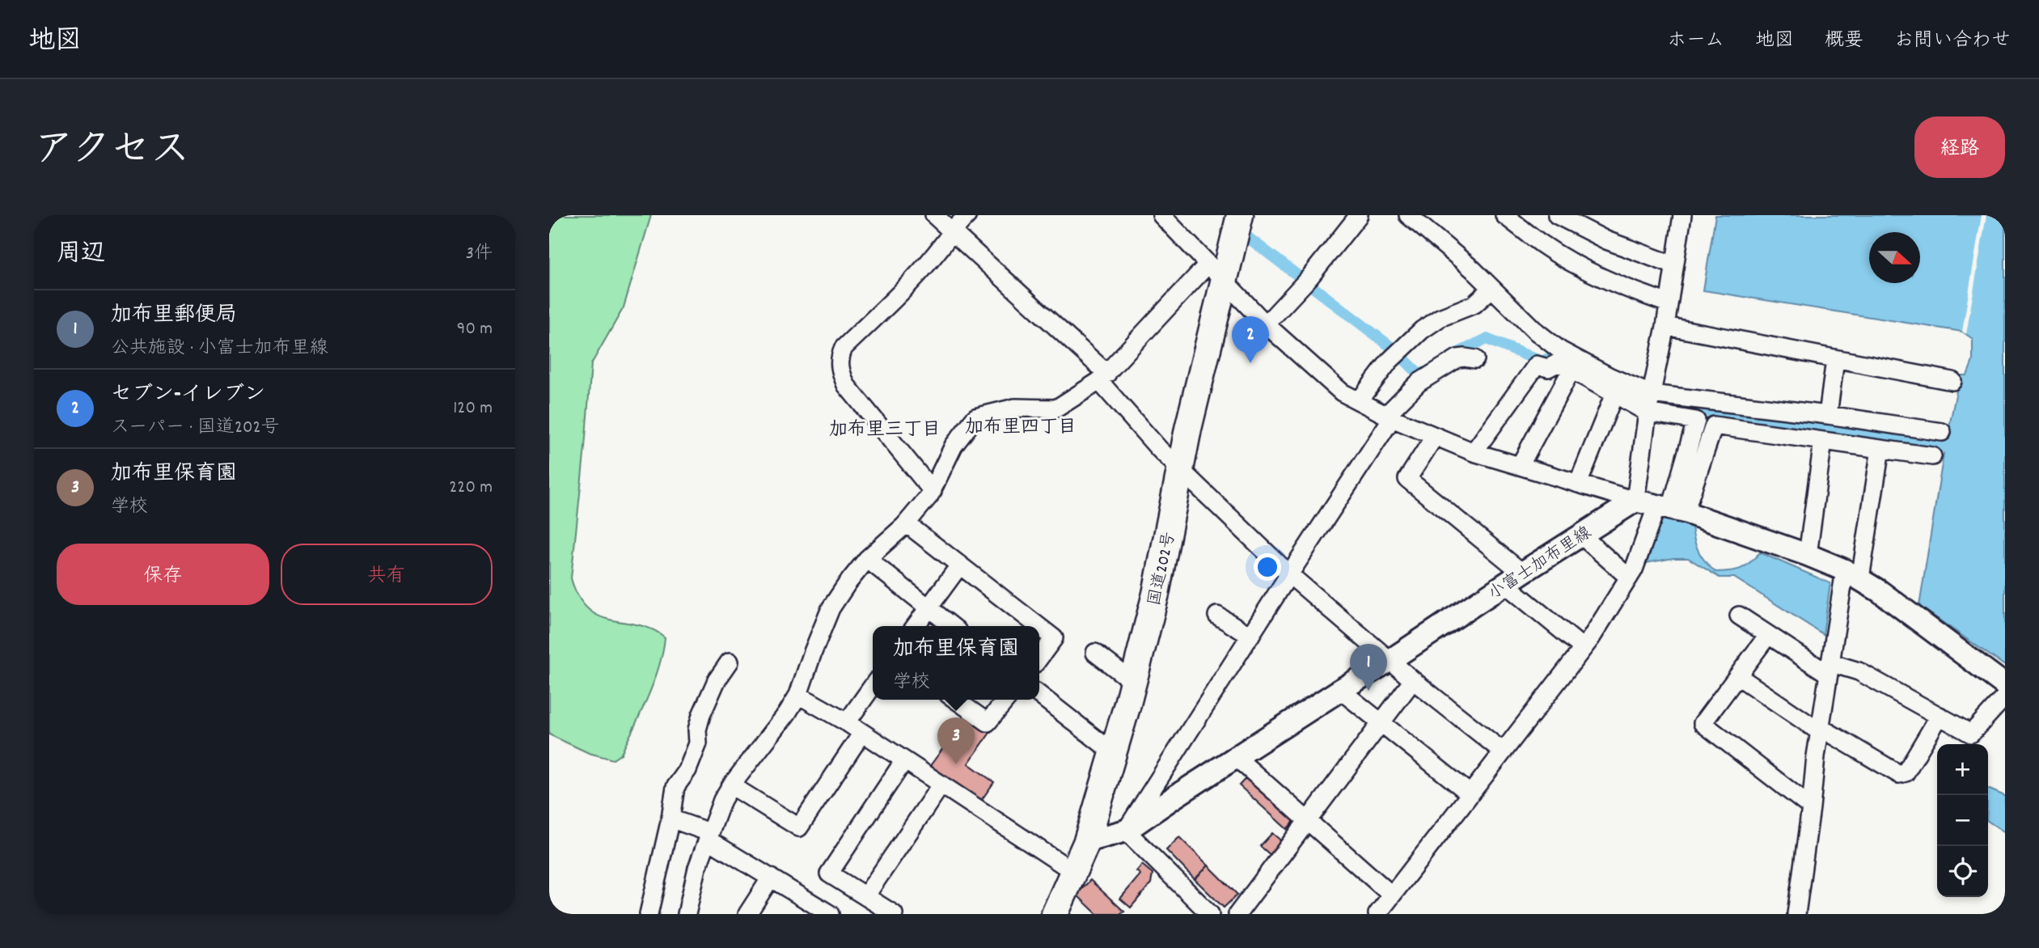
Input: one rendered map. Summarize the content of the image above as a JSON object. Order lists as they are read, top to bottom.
{
  "streets": {
    "highway": ["国道202号"],
    "main road": ["小富士加布里線"]
  },
  "crossings": [
    ["小富士加布里線", "国道202号"]
  ],
  "districts": ["加布里四丁目", "加布里三丁目"],
  "north": "right",
  "page": {
    "header": "地図",
    "nav": [
      "ホーム",
      "地図",
      "概要",
      "お問い合わせ"
    ],
    "title": "アクセス",
    "buttons": [
      "経路",
      ["保存", "共有"]
    ],
    "heading": ["周辺", "3件"],
    "list": [
      {
        "mark": "1",
        "name": "加布里郵便局",
        "note": "公共施設 · 小富士加布里線",
        "value": "90 m"
      },
      {
        "mark": "2",
        "name": "セブン-イレブン",
        "note": "スーパー · 国道202号",
        "value": "120 m"
      },
      {
        "mark": "3",
        "name": "加布里保育園",
        "note": "学校",
        "value": "220 m"
      }
    ],
    "pins": ["2", "1", "3"],
    "popup": ["加布里保育園", "学校"],
    "map_buttons": ["+", "−"]
  }
}
